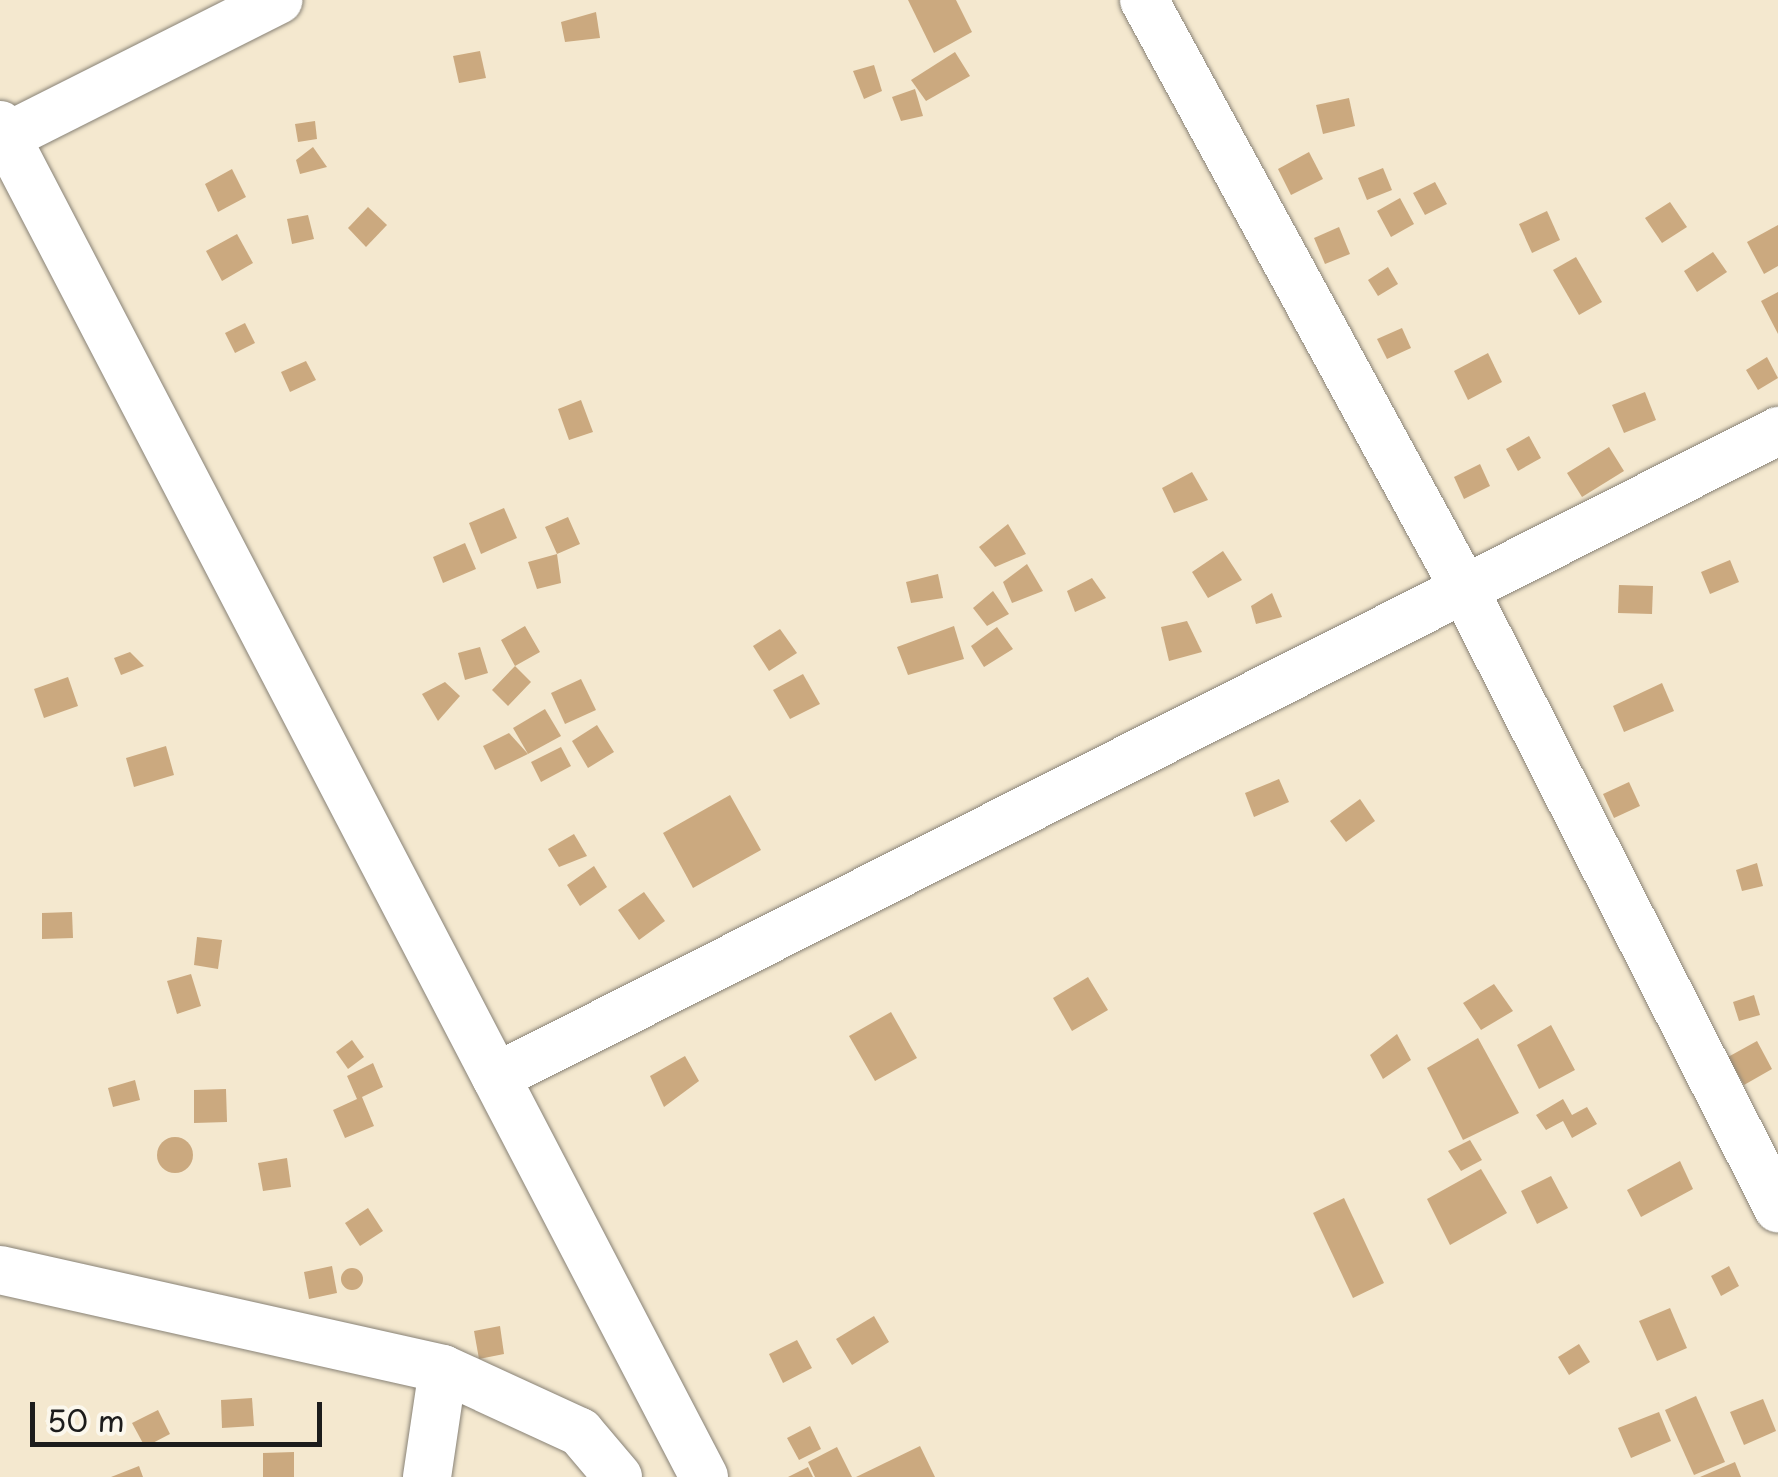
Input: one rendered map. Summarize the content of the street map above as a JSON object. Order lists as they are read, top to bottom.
{
  "scale_bar": "50 m"
}
